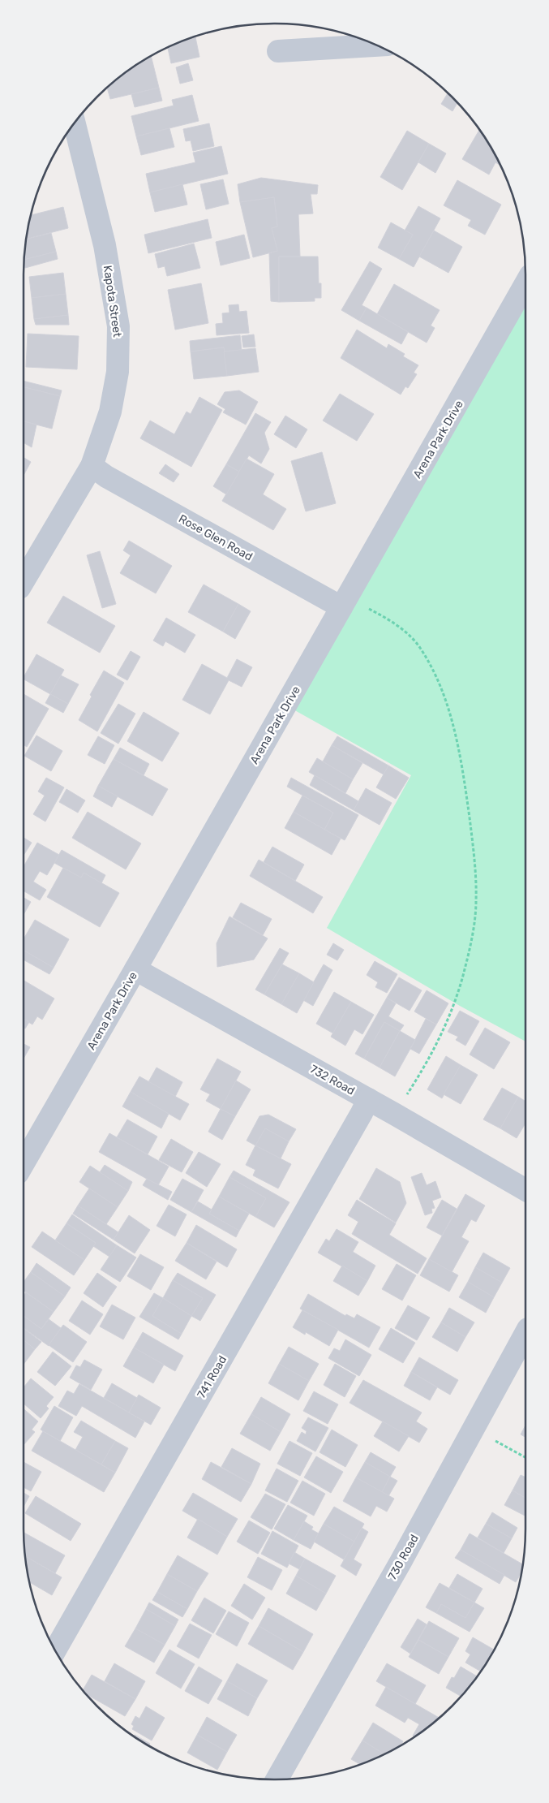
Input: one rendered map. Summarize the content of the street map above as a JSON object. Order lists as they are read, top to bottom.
{
  "streets": {
    "street": [
      "Kapota Street",
      "Arena Park Drive",
      "Rose Glen Road",
      "732 Road",
      "741 Road",
      "730 Road"
    ]
  },
  "crossings": [
    ["Kapota Street", "Rose Glen Road"],
    ["Arena Park Drive", "Rose Glen Road"],
    ["Arena Park Drive", "732 Road"],
    ["732 Road", "741 Road"]
  ]
}
